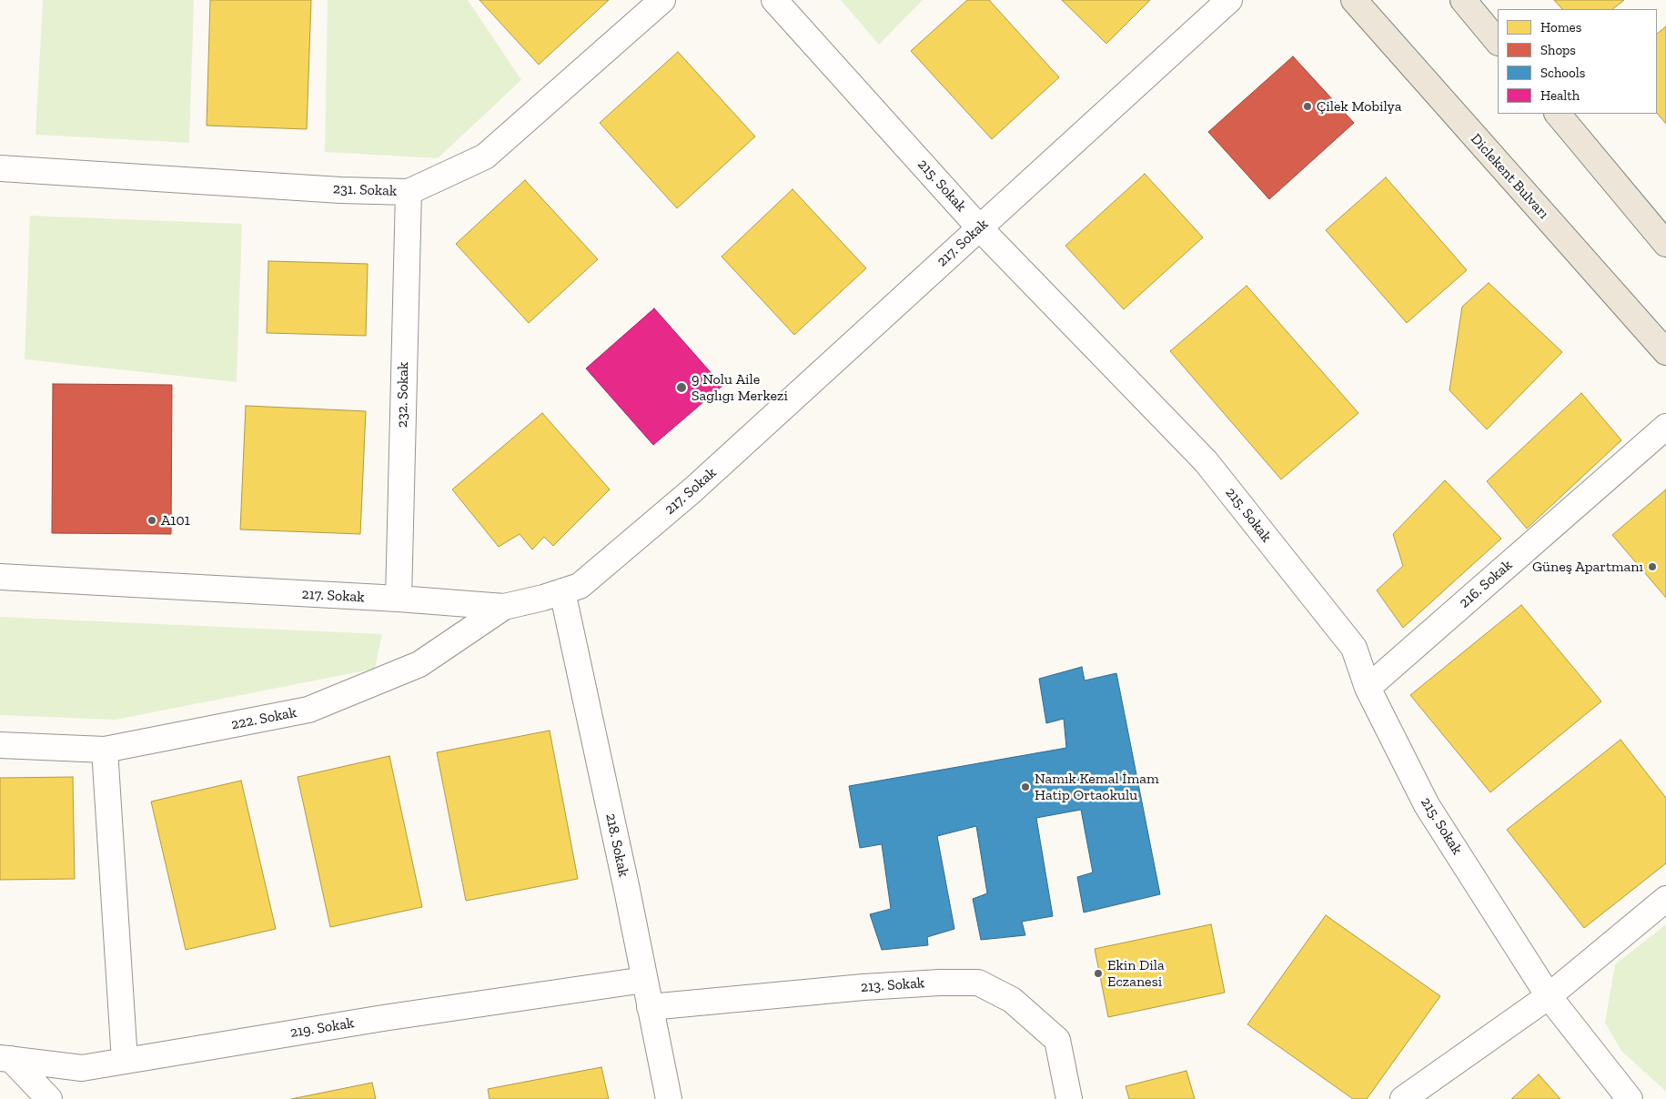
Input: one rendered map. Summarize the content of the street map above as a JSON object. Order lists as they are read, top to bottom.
{
  "streets": {
    "main road": ["Diclekent Bulvarı"],
    "street": [
      "215. Sokak",
      "231. Sokak",
      "217. Sokak",
      "232. Sokak",
      "216. Sokak",
      "222. Sokak",
      "218. Sokak",
      "213. Sokak",
      "219. Sokak"
    ]
  },
  "crossings": [
    ["215. Sokak", "217. Sokak"],
    ["215. Sokak", "216. Sokak"],
    ["231. Sokak", "232. Sokak"],
    ["217. Sokak", "232. Sokak"],
    ["217. Sokak", "222. Sokak"],
    ["217. Sokak", "218. Sokak"],
    ["218. Sokak", "213. Sokak"],
    ["218. Sokak", "219. Sokak"]
  ],
  "places": [
    "Çilek Mobilya",
    "9 Nolu Aile Saglıgı Merkezi",
    "A101",
    "Güneş Apartmanı",
    "Namık Kemal İmam Hatip Ortaokulu",
    "Ekin Dila Eczanesi"
  ],
  "legend": [
    "Homes",
    "Shops",
    "Schools",
    "Health"
  ]
}
